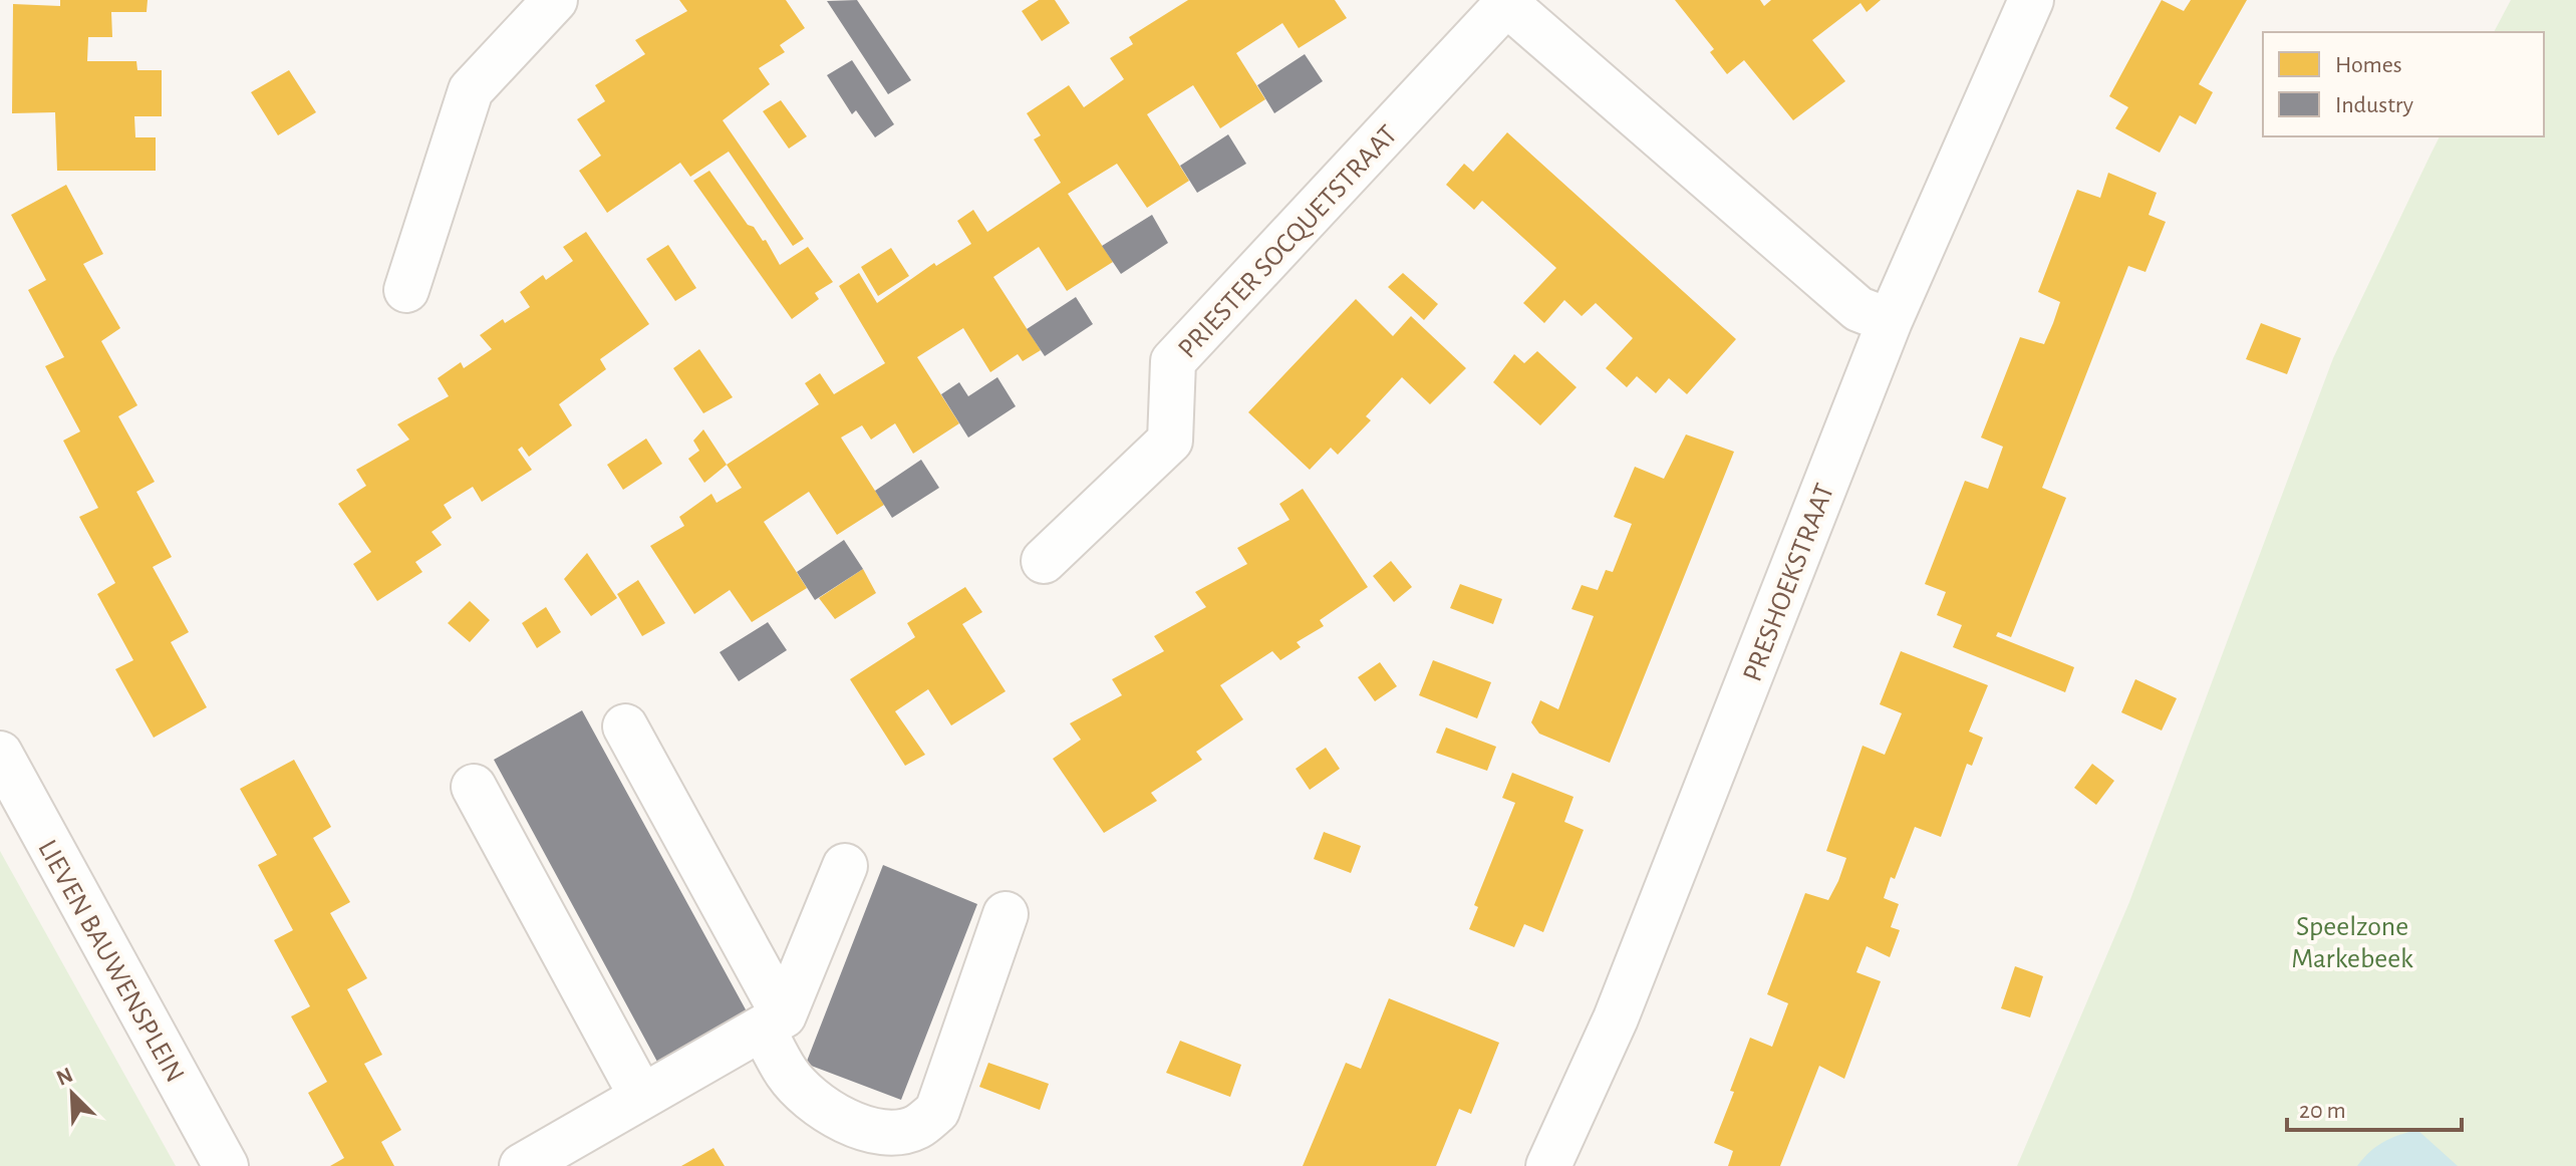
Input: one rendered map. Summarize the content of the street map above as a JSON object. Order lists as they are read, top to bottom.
{
  "streets": {
    "street": ["PRIESTER SOCQUETSTRAAT", "PRESHOEKSTRAAT", "LIEVEN BAUWENSPLEIN"]
  },
  "crossings": [
    ["PRIESTER SOCQUETSTRAAT", "PRESHOEKSTRAAT"]
  ],
  "parks": ["Speelzone Markebeek"],
  "legend": ["Homes", "Industry"],
  "scale_bar": "20 m",
  "north": "top left"
}
